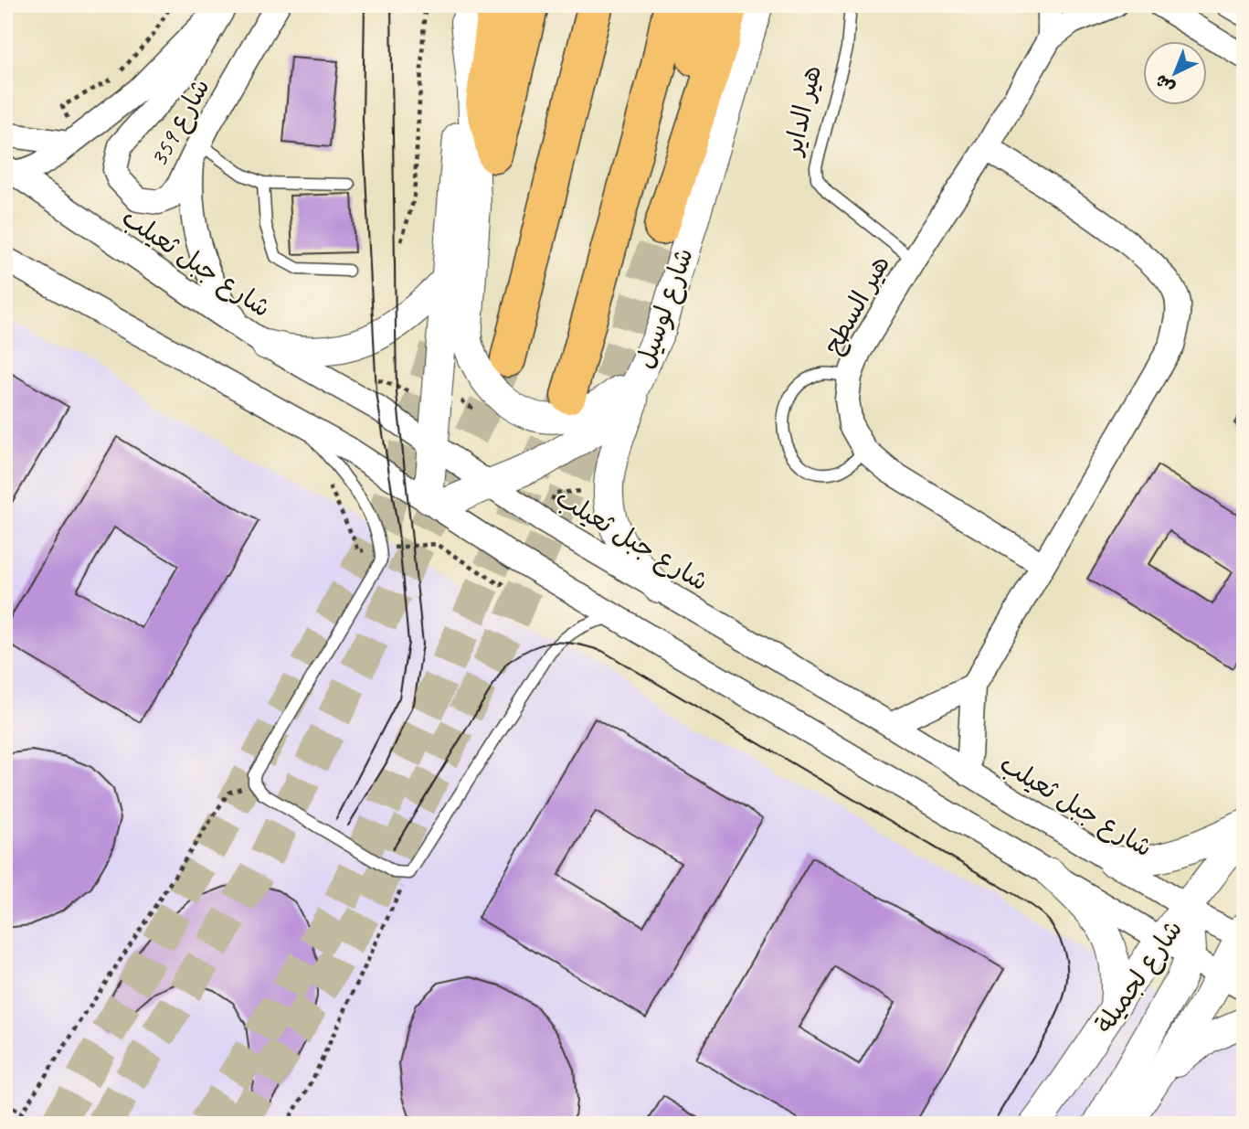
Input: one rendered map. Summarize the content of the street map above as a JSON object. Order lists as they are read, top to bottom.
{
  "streets": {
    "street": [
      "شارع 359",
      "شارع جبل ثعيلب",
      "هير السطح",
      "شارع لوسيل",
      "شارع لجميلة"
    ],
    "lane": ["هير الداير"]
  },
  "crossings": [
    ["هير الداير", "هير السطح"],
    ["شارع جبل ثعيلب", "شارع لوسيل"],
    ["شارع جبل ثعيلب", "شارع لجميلة"]
  ],
  "north": "bottom left"
}
